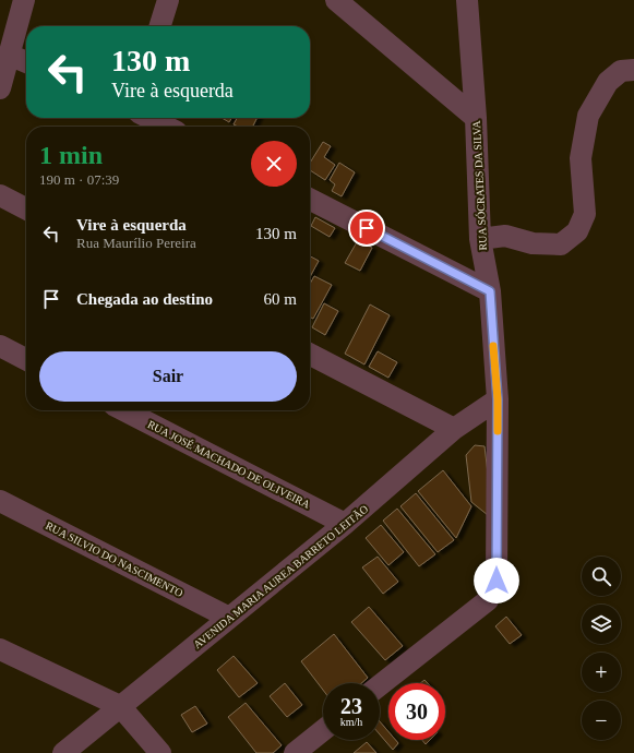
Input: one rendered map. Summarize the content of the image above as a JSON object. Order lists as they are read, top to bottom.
{
  "streets": {
    "street": [
      "RUA SÓCRATES DA SILVA",
      "RUA JOSÉ MACHADO DE OLIVEIRA",
      "RUA SILVIO DO NASCIMENTO",
      "AVENIDA MARIA AUREA BARRETO LEITÃO"
    ]
  },
  "crossings": [
    ["RUA SÓCRATES DA SILVA", "AVENIDA MARIA AUREA BARRETO LEITÃO"],
    ["RUA JOSÉ MACHADO DE OLIVEIRA", "AVENIDA MARIA AUREA BARRETO LEITÃO"],
    ["RUA SILVIO DO NASCIMENTO", "AVENIDA MARIA AUREA BARRETO LEITÃO"]
  ],
  "page": {
    "turn": ["130 m", "Vire à esquerda"],
    "heading": ["1 min", "190 m · 07:39"],
    "list": [
      {
        "name": "Vire à esquerda",
        "note": "Rua Maurílio Pereira",
        "value": "130 m"
      },
      {
        "name": "Chegada ao destino",
        "value": "60 m"
      }
    ],
    "buttons": "Sair",
    "map_buttons": ["+", "−"],
    "speed": "23 km/h",
    "limit": "30"
  }
}
